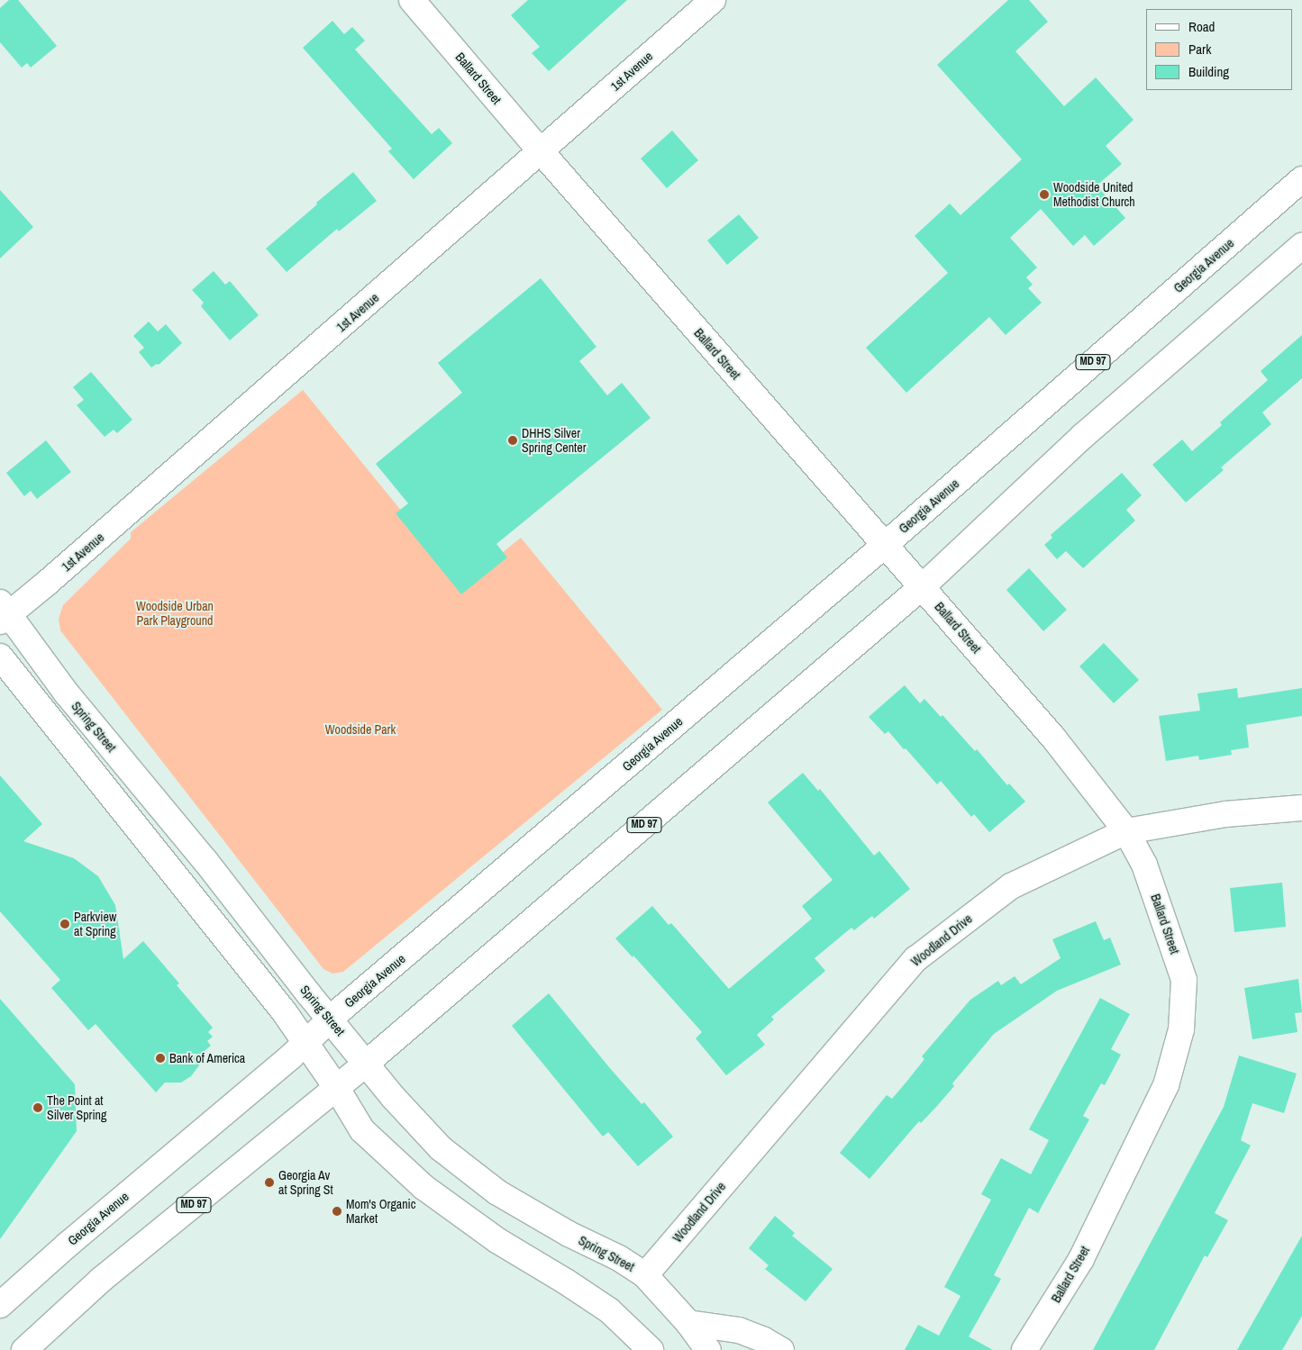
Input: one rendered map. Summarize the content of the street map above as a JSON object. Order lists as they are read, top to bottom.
{
  "streets": {
    "main road": [
      "1st Avenue",
      "Ballard Street",
      "Georgia Avenue",
      "MD 97",
      "Spring Street",
      "Woodland Drive"
    ]
  },
  "crossings": [
    ["1st Avenue", "Ballard Street"],
    ["1st Avenue", "Spring Street"],
    ["Ballard Street", "Georgia Avenue"],
    ["Ballard Street", "MD 97"],
    ["Ballard Street", "Woodland Drive"],
    ["Georgia Avenue", "Spring Street"],
    ["MD 97", "Spring Street"],
    ["Spring Street", "Woodland Drive"]
  ],
  "parks": ["Woodside Urban Park Playground", "Woodside Park"],
  "places": [
    "Woodside United Methodist Church",
    "DHHS Silver Spring Center",
    "Parkview at Spring",
    "Bank of America",
    "The Point at Silver Spring",
    "Georgia Av at Spring St",
    "Mom's Organic Market"
  ],
  "legend": ["Road", "Park", "Building"]
}
